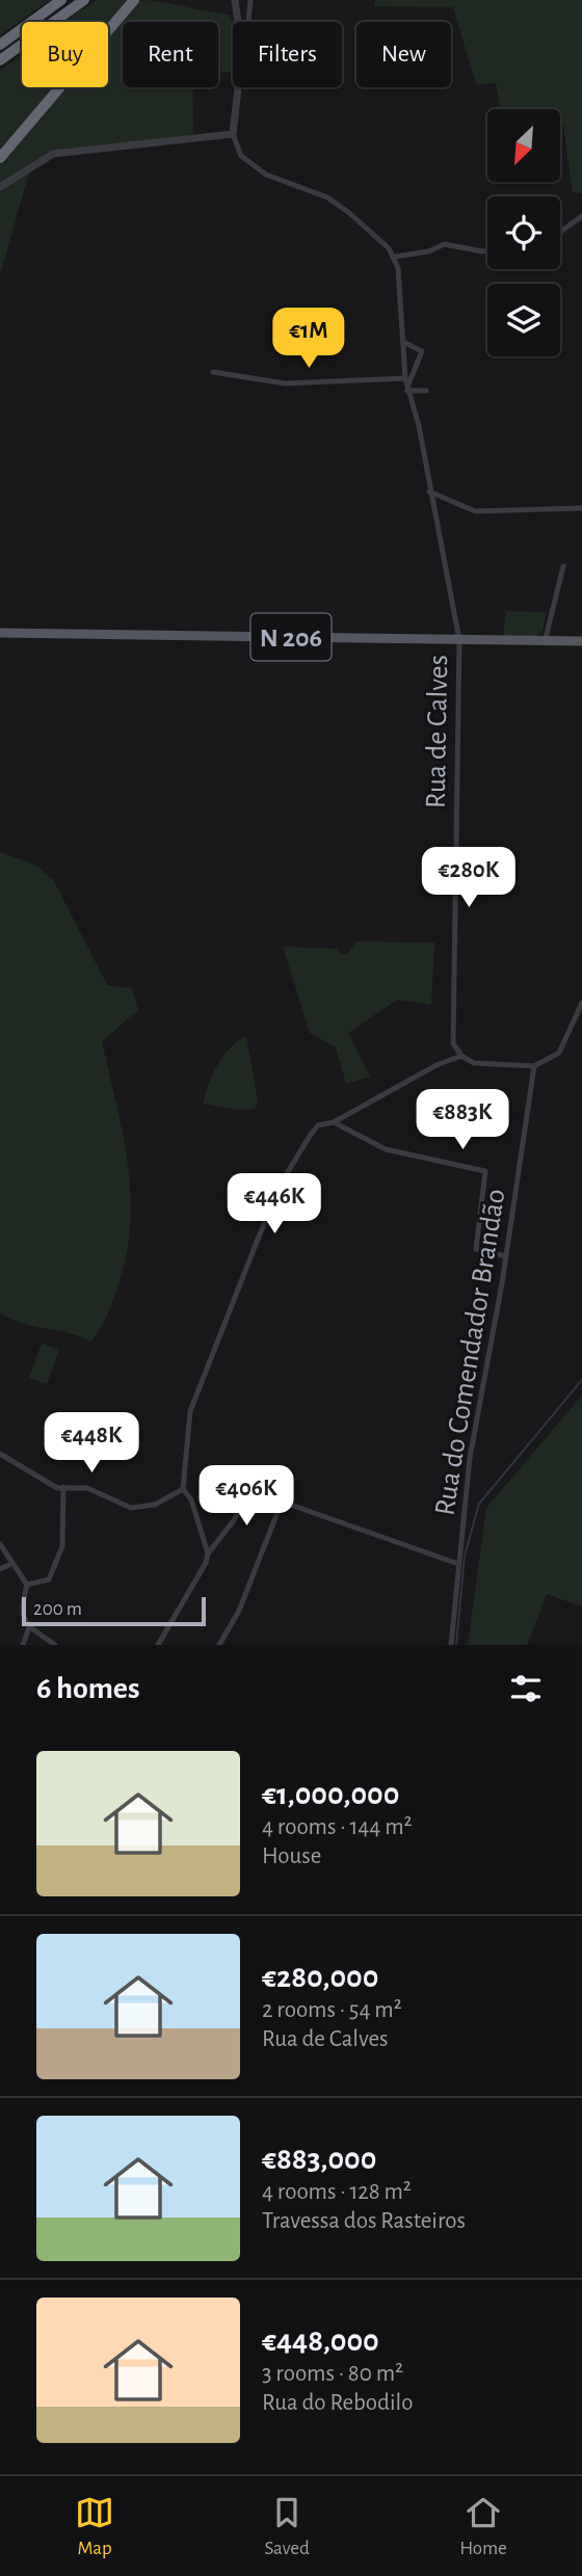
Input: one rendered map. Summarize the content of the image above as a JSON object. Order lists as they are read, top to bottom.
{
  "streets": {
    "main road": ["N 206"],
    "street": ["Rua de Calves", "Rua do Comendador Brandão"]
  },
  "crossings": [
    ["N 206", "Rua de Calves"]
  ],
  "scale_bar": "200 m",
  "north": "bottom left",
  "page": {
    "chip": [
      "Buy",
      "Rent",
      "Filters",
      "New"
    ],
    "price": [
      "€1M",
      "€280K",
      "€883K",
      "€446K",
      "€448K",
      "€406K"
    ],
    "scale": "200 m",
    "heading": "6 homes",
    "list": [
      {
        "name": "€1,000,000",
        "note": "4 rooms · 144 m² · House"
      },
      {
        "name": "€280,000",
        "note": "2 rooms · 54 m² · Rua de Calves"
      },
      {
        "name": "€883,000",
        "note": "4 rooms · 128 m² · Travessa dos Rasteiros"
      },
      {
        "name": "€448,000",
        "note": "3 rooms · 80 m² · Rua do Rebodilo"
      }
    ],
    "tabs": ["Map", "Saved", "Home"]
  }
}
